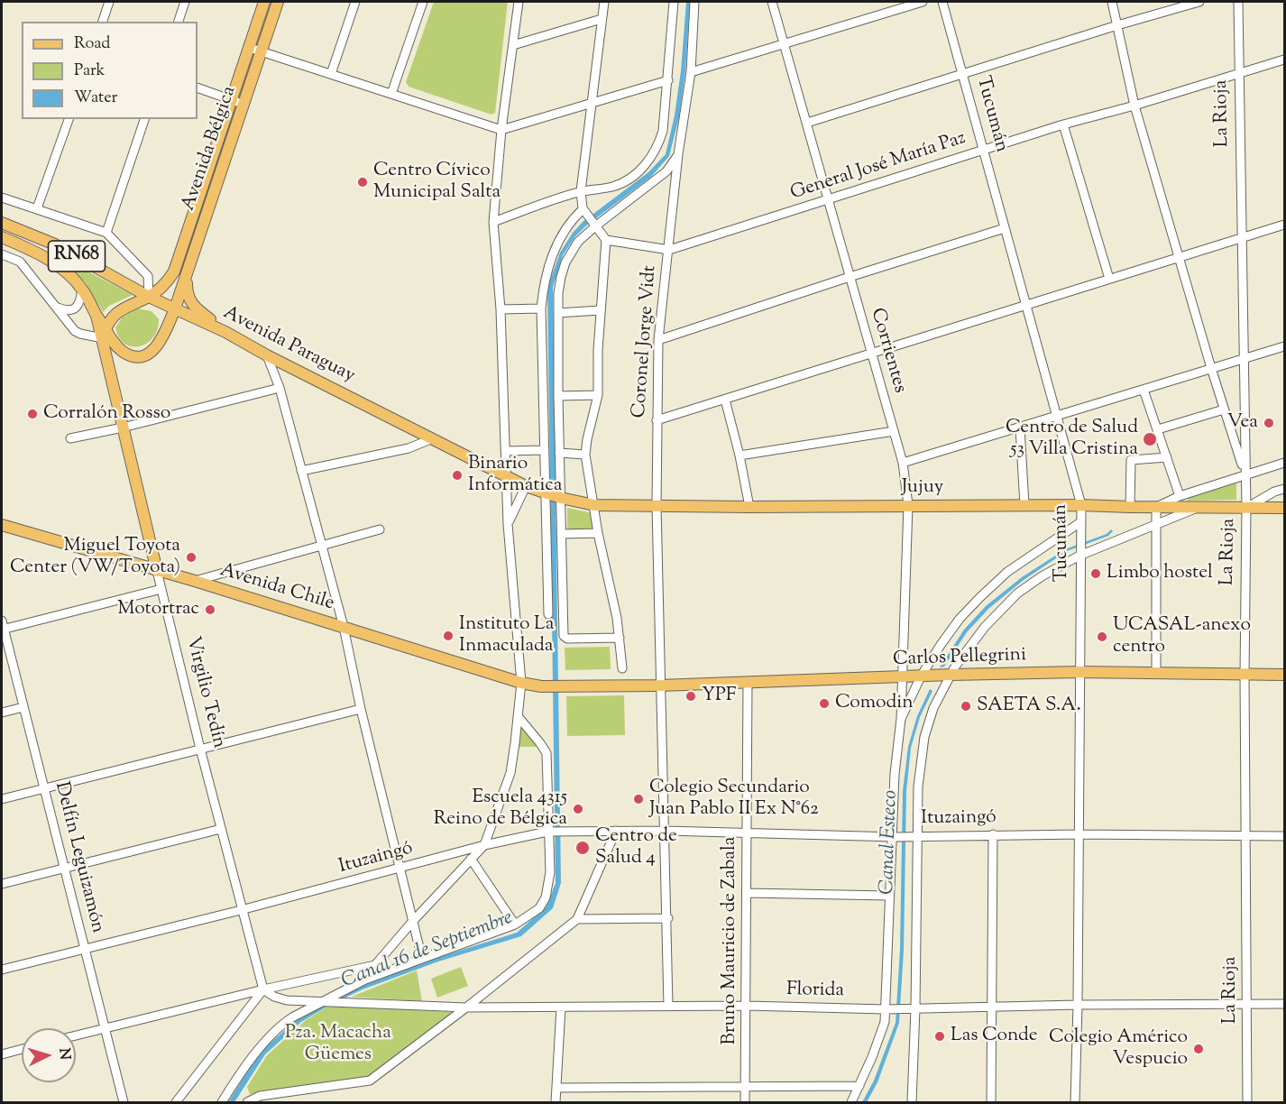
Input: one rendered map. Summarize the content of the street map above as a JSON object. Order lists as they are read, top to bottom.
{
  "streets": {
    "main road": [
      "Avenida Bélgica",
      "RN68",
      "Avenida Paraguay",
      "Jujuy",
      "Avenida Chile",
      "Carlos Pellegrini",
      "Virgilio Tedín"
    ],
    "street": [
      "La Rioja",
      "Tucumán",
      "General José María Paz",
      "Coronel Jorge Vidt",
      "Corrientes",
      "Ituzaingó",
      "Delfín Leguizamón",
      "Bruno Mauricio de Zabala",
      "Florida"
    ]
  },
  "crossings": [
    ["La Rioja", "General José María Paz"],
    ["La Rioja", "Jujuy"],
    ["La Rioja", "Carlos Pellegrini"],
    ["La Rioja", "Ituzaingó"],
    ["La Rioja", "Florida"],
    ["Tucumán", "General José María Paz"],
    ["Tucumán", "Corrientes"],
    ["Tucumán", "Jujuy"],
    ["Tucumán", "Carlos Pellegrini"],
    ["Tucumán", "Ituzaingó"],
    ["Tucumán", "Florida"],
    ["Avenida Bélgica", "RN68"],
    ["Avenida Bélgica", "Avenida Paraguay"],
    ["Avenida Bélgica", "Virgilio Tedín"],
    ["General José María Paz", "Coronel Jorge Vidt"],
    ["General José María Paz", "Corrientes"],
    ["RN68", "Avenida Paraguay"],
    ["RN68", "Virgilio Tedín"],
    ["Coronel Jorge Vidt", "Jujuy"],
    ["Coronel Jorge Vidt", "Carlos Pellegrini"],
    ["Coronel Jorge Vidt", "Ituzaingó"],
    ["Coronel Jorge Vidt", "Florida"],
    ["Avenida Paraguay", "Jujuy"],
    ["Avenida Paraguay", "Virgilio Tedín"],
    ["Corrientes", "Jujuy"],
    ["Corrientes", "Carlos Pellegrini"],
    ["Corrientes", "Ituzaingó"],
    ["Corrientes", "Florida"],
    ["Avenida Chile", "Carlos Pellegrini"],
    ["Avenida Chile", "Virgilio Tedín"],
    ["Carlos Pellegrini", "Bruno Mauricio de Zabala"],
    ["Virgilio Tedín", "Ituzaingó"],
    ["Ituzaingó", "Delfín Leguizamón"],
    ["Ituzaingó", "Bruno Mauricio de Zabala"],
    ["Bruno Mauricio de Zabala", "Florida"]
  ],
  "water": ["Canal Esteco", "Canal 16 de Septiembre"],
  "parks": ["Pza. Macacha Güemes"],
  "places": [
    "Centro Cívico Municipal Salta",
    "Corralón Rosso",
    "Vea",
    "Centro de Salud 53 Villa Cristina",
    "Binario Informática",
    "Miguel Toyota Center (VW/Toyota)",
    "Limbo hostel",
    "Motortrac",
    "Instituto La Inmaculada",
    "UCASAL-anexo centro",
    "YPF",
    "Comodin",
    "SAETA S.A.",
    "Colegio Secundario Juan Pablo II Ex N°62",
    "Escuela 4315 Reino de Bélgica",
    "Centro de Salud 4",
    "Las Conde",
    "Colegio Américo Vespucio"
  ],
  "legend": ["Road", "Park", "Water"],
  "north": "right"
}
